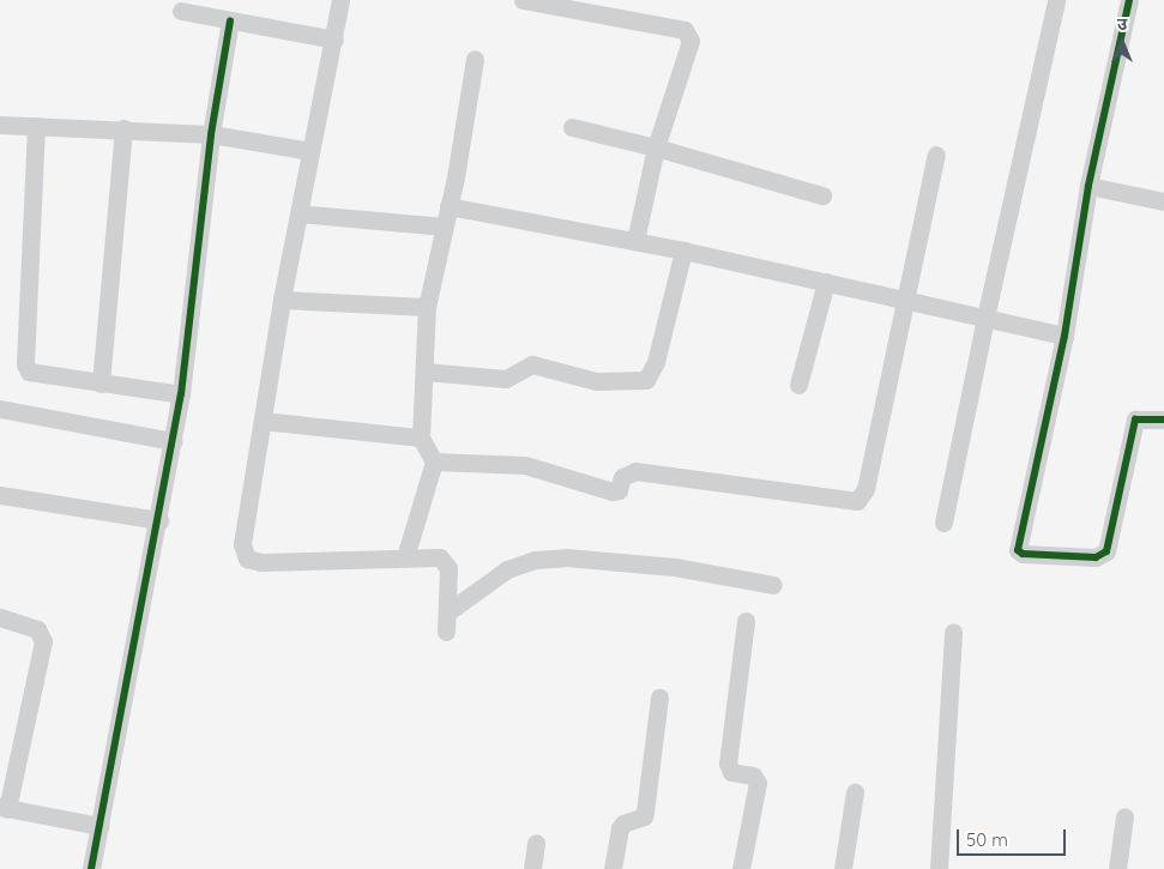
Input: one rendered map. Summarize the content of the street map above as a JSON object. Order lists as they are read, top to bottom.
{
  "scale_bar": "50 m",
  "north": "top"
}
